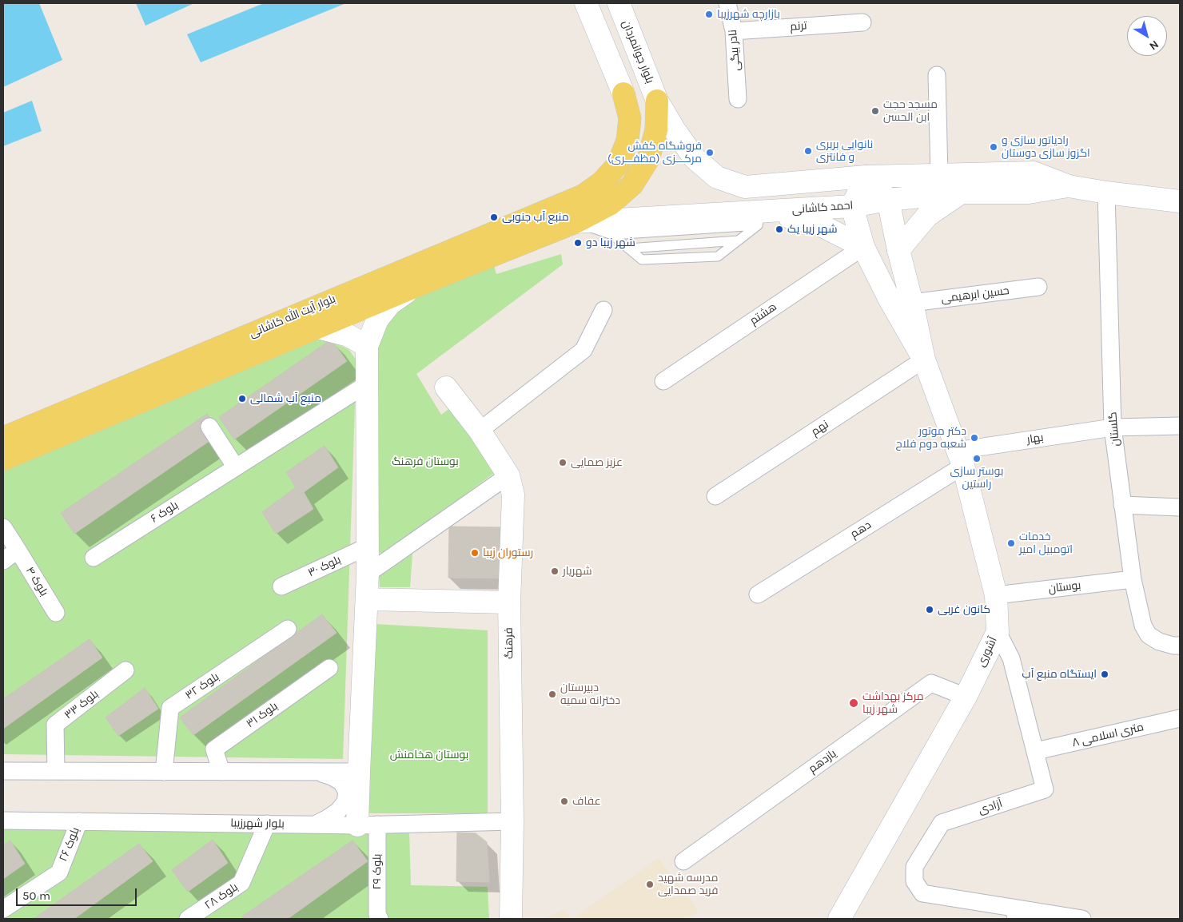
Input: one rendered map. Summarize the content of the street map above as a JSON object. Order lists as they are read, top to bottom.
{
  "streets": {
    "main road": ["بلوار آیت الله کاشانی"],
    "street": [
      "ترنم",
      "نادر بیگی",
      "بلوار جوانمردان",
      "احمد کاشانی",
      "حسین ابرهیمی",
      "هشتم",
      "نهم",
      "گلستان",
      "بهار",
      "بلوک ۶",
      "دهم",
      "بلوک ۳۰",
      "بلوک ۴",
      "بوستان",
      "فرهنگ",
      "آشوری",
      "بلوک ۳۲",
      "بلوک ۳۳",
      "بلوک ۳۱",
      "۸ متری اسلامی",
      "یازدهم",
      "آزادی",
      "بلوار شهرزیبا",
      "بلوک ۲۶",
      "بلوک ۲۹",
      "بلوک ۲۸"
    ]
  },
  "crossings": [
    ["ترنم", "نادر بیگی"],
    ["بلوار جوانمردان", "احمد کاشانی"],
    ["بلوار جوانمردان", "بلوار آیت الله کاشانی"],
    ["احمد کاشانی", "بلوار آیت الله کاشانی"],
    ["احمد کاشانی", "گلستان"],
    ["نهم", "آشوری"],
    ["گلستان", "بهار"],
    ["گلستان", "بوستان"],
    ["بهار", "دهم"],
    ["بهار", "آشوری"],
    ["دهم", "آشوری"],
    ["بوستان", "آشوری"],
    ["فرهنگ", "بلوار شهرزیبا"],
    ["آشوری", "یازدهم"],
    ["آشوری", "آزادی"],
    ["۸ متری اسلامی", "آزادی"],
    ["بلوار شهرزیبا", "بلوک ۲۶"],
    ["بلوار شهرزیبا", "بلوک ۲۹"],
    ["بلوار شهرزیبا", "بلوک ۲۸"]
  ],
  "parks": ["بوستان فرهنگ", "بوستان هخامنش"],
  "places": [
    "بازارچه شهرزیبا",
    "مسجد حجت ابن الحسن",
    "رادیاتور سازی و اگزوز سازی دوستان",
    "نانوایی بربری و فانتزی",
    "فروشگاه کفش مرکـــزی (مظفـــری)",
    "منبع آب جنوبی",
    "شهر زیبا یک",
    "شهر زیبا دو",
    "منبع آب شمالی",
    "دکتر موتور شعبه دوم فلاح",
    "بوستر سازی راستین",
    "عزیز صمایی",
    "خدمات اتومبیل امیر",
    "رستوران زیبا",
    "شهریار",
    "کانون غربی",
    "ایستگاه منبع آب",
    "دبیرستان دخترانه سمیه",
    "مرکز بهداشت شهر زیبا",
    "عفاف",
    "مدرسه شهید فرید صمدایی"
  ],
  "scale_bar": "50 m",
  "north": "bottom right"
}
